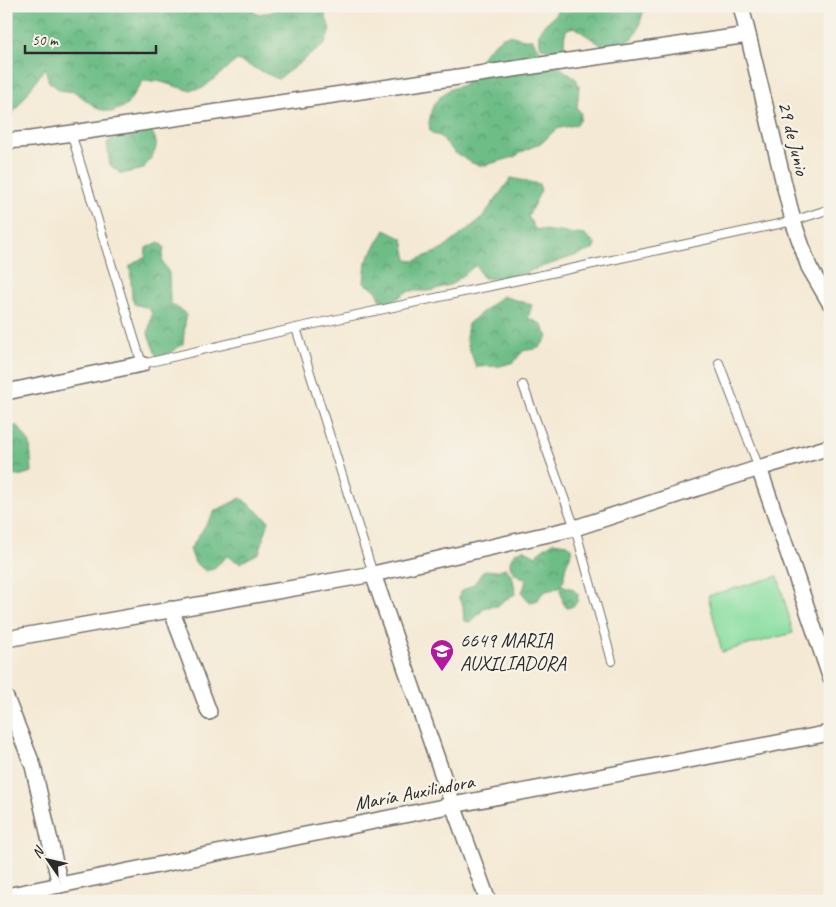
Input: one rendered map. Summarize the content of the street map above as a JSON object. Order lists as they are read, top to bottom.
{
  "streets": {
    "street": ["29 de Junio", "María Auxiliadora"]
  },
  "places": {
    "school or university": ["6649 MARIA AUXILIADORA"]
  },
  "scale_bar": "50 m",
  "north": "top left"
}
